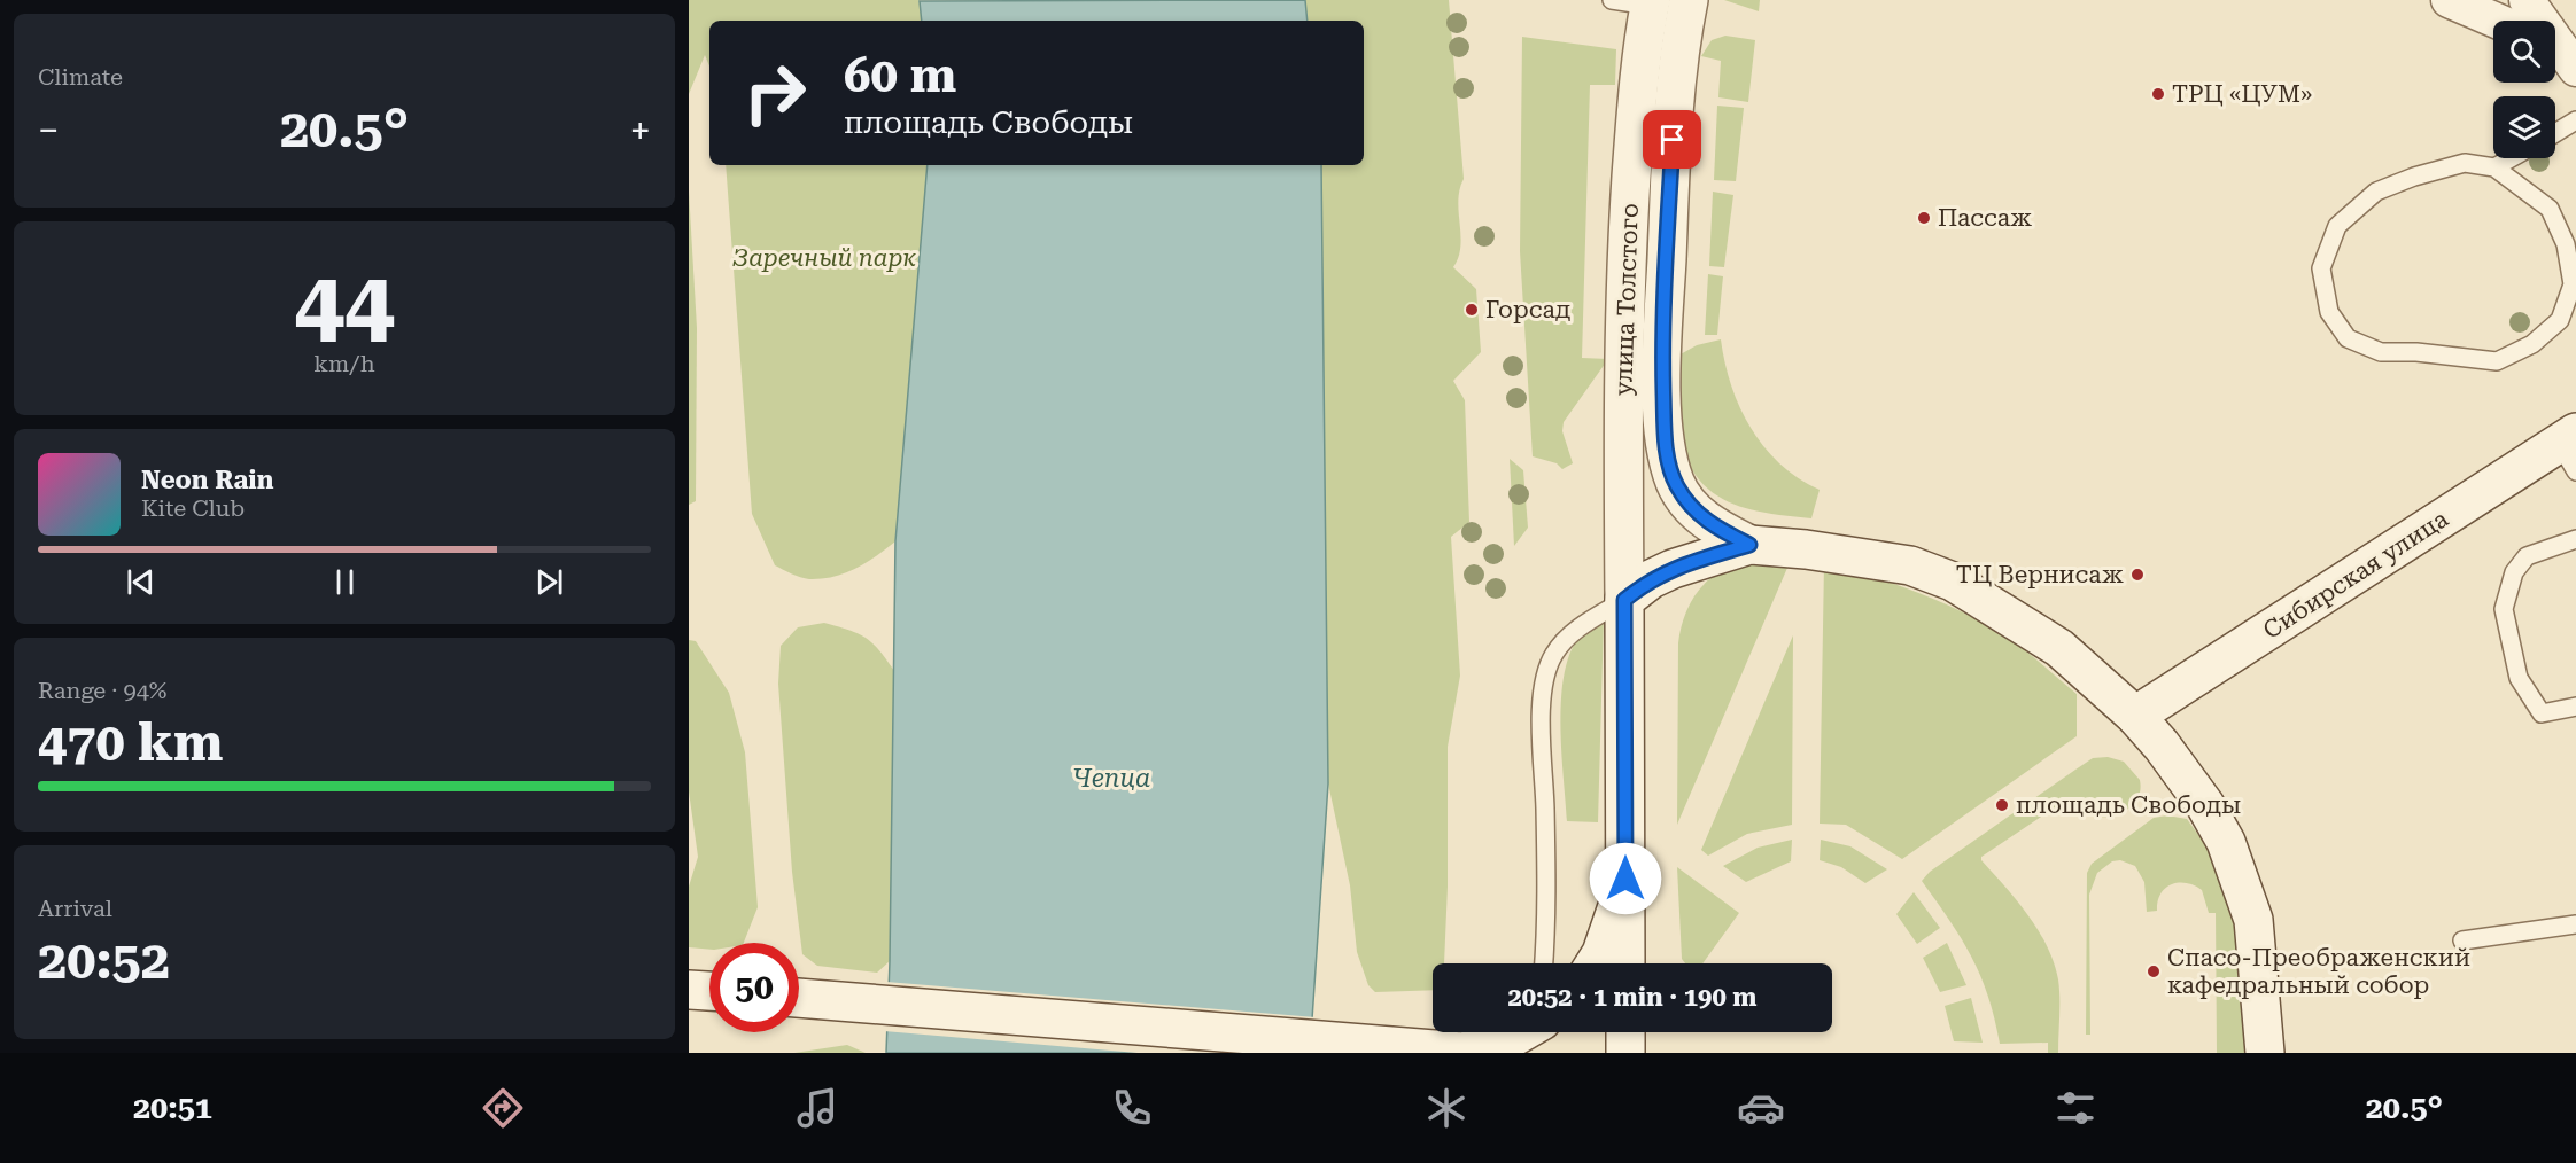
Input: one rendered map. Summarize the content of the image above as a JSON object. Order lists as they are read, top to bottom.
{
  "streets": {
    "main road": ["улица Толстого", "Сибирская улица"]
  },
  "water": ["Чепца"],
  "parks": ["Заречный парк"],
  "places": [
    "ТРЦ «ЦУМ»",
    "Пассаж",
    "Горсад",
    "ТЦ Вернисаж",
    "площадь Свободы",
    "Спасо-Преображенский кафедральный собор"
  ],
  "page": {
    "tile": [
      "Climate",
      ["44", "km/h"],
      ["Range · 94%", "470 km"],
      ["Arrival", "20:52"]
    ],
    "turn": ["60 m", "площадь Свободы"],
    "heat": ["−", "20.5°", "+"],
    "song": ["Neon Rain", "Kite Club"],
    "limit": "50",
    "trip": "20:52 · 1 min · 190 m",
    "tabs": ["20:51", "20.5°"]
  }
}
